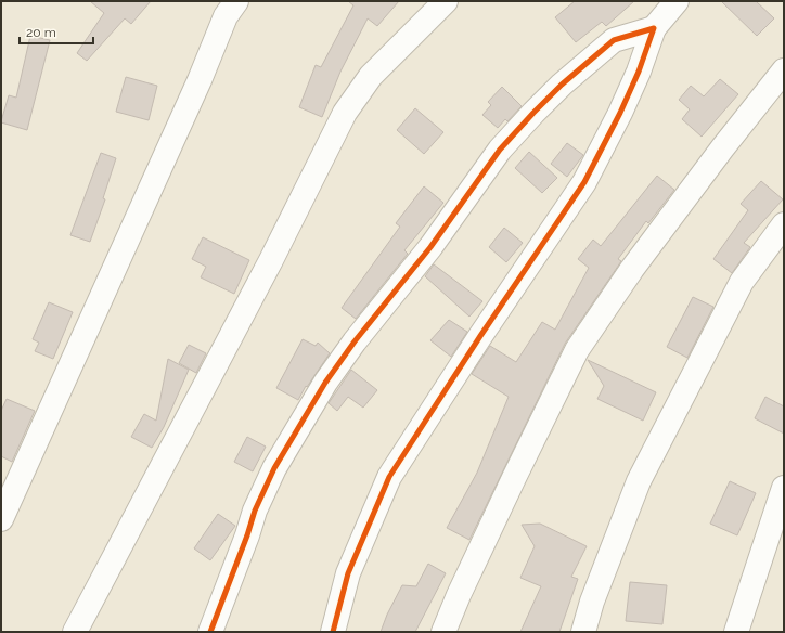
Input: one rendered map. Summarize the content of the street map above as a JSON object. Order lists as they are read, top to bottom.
{
  "scale_bar": "20 m"
}
